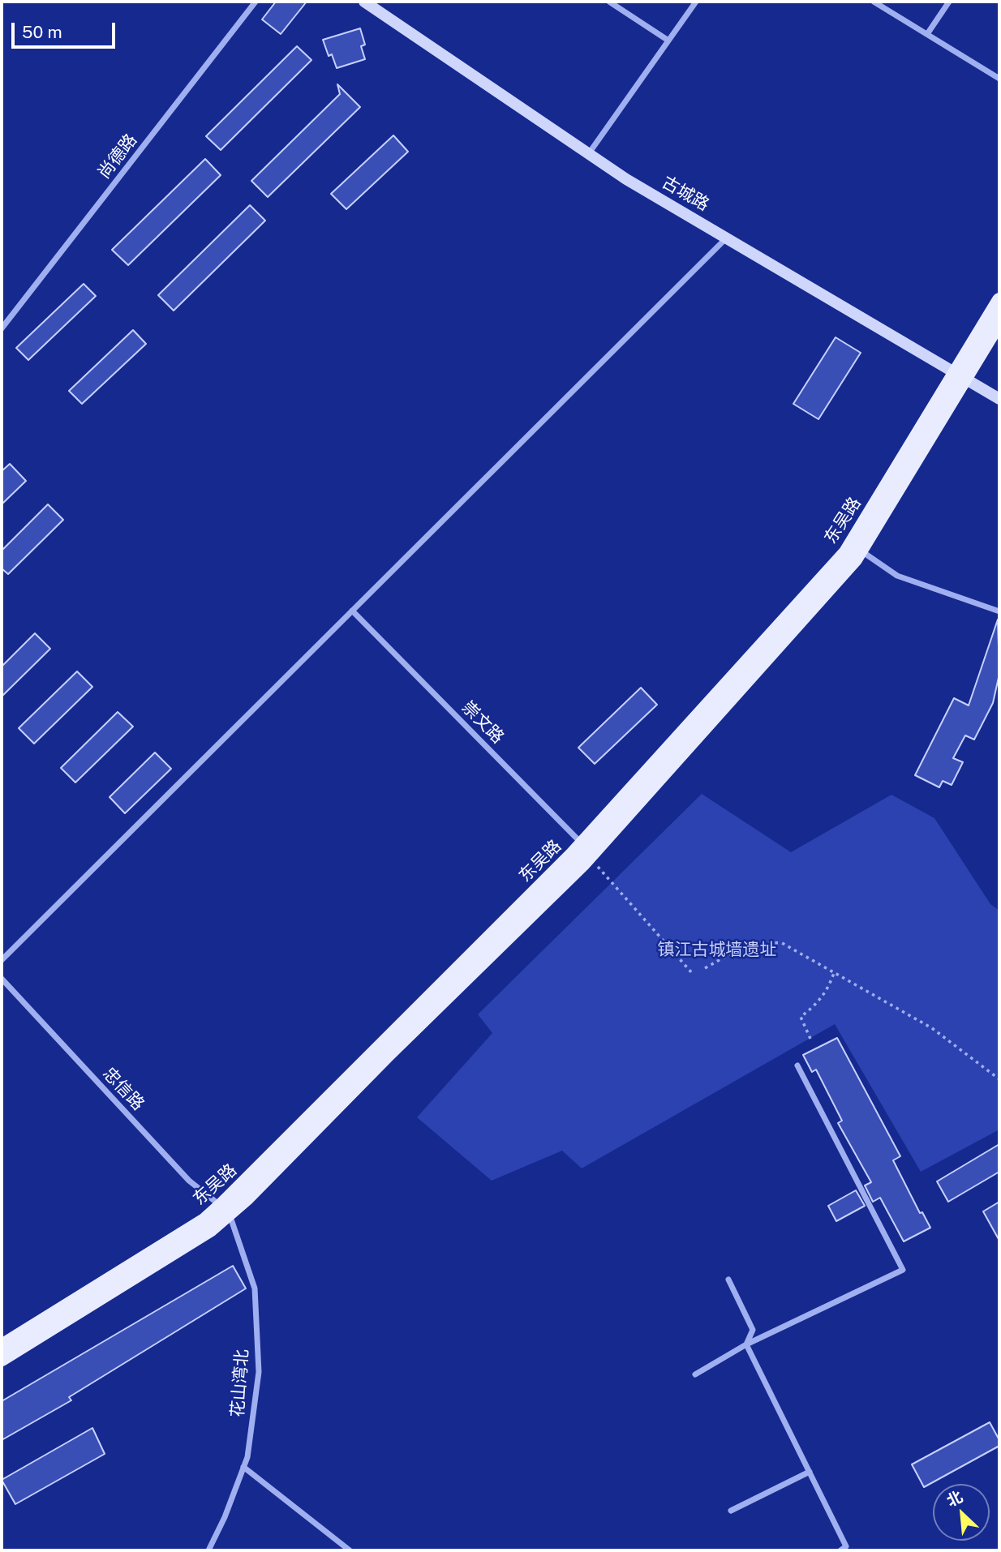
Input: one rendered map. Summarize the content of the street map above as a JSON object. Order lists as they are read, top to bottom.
{
  "streets": {
    "main road": ["东吴路"],
    "street": [
      "尚德路",
      "古城路",
      "崇文路",
      "忠信路",
      "花山湾北"
    ]
  },
  "crossings": [
    ["古城路", "东吴路"],
    ["东吴路", "崇文路"],
    ["东吴路", "忠信路"],
    ["东吴路", "花山湾北"],
    ["忠信路", "花山湾北"]
  ],
  "parks": ["镇江古城墙遗址"],
  "scale_bar": "50 m",
  "north": "top left"
}
